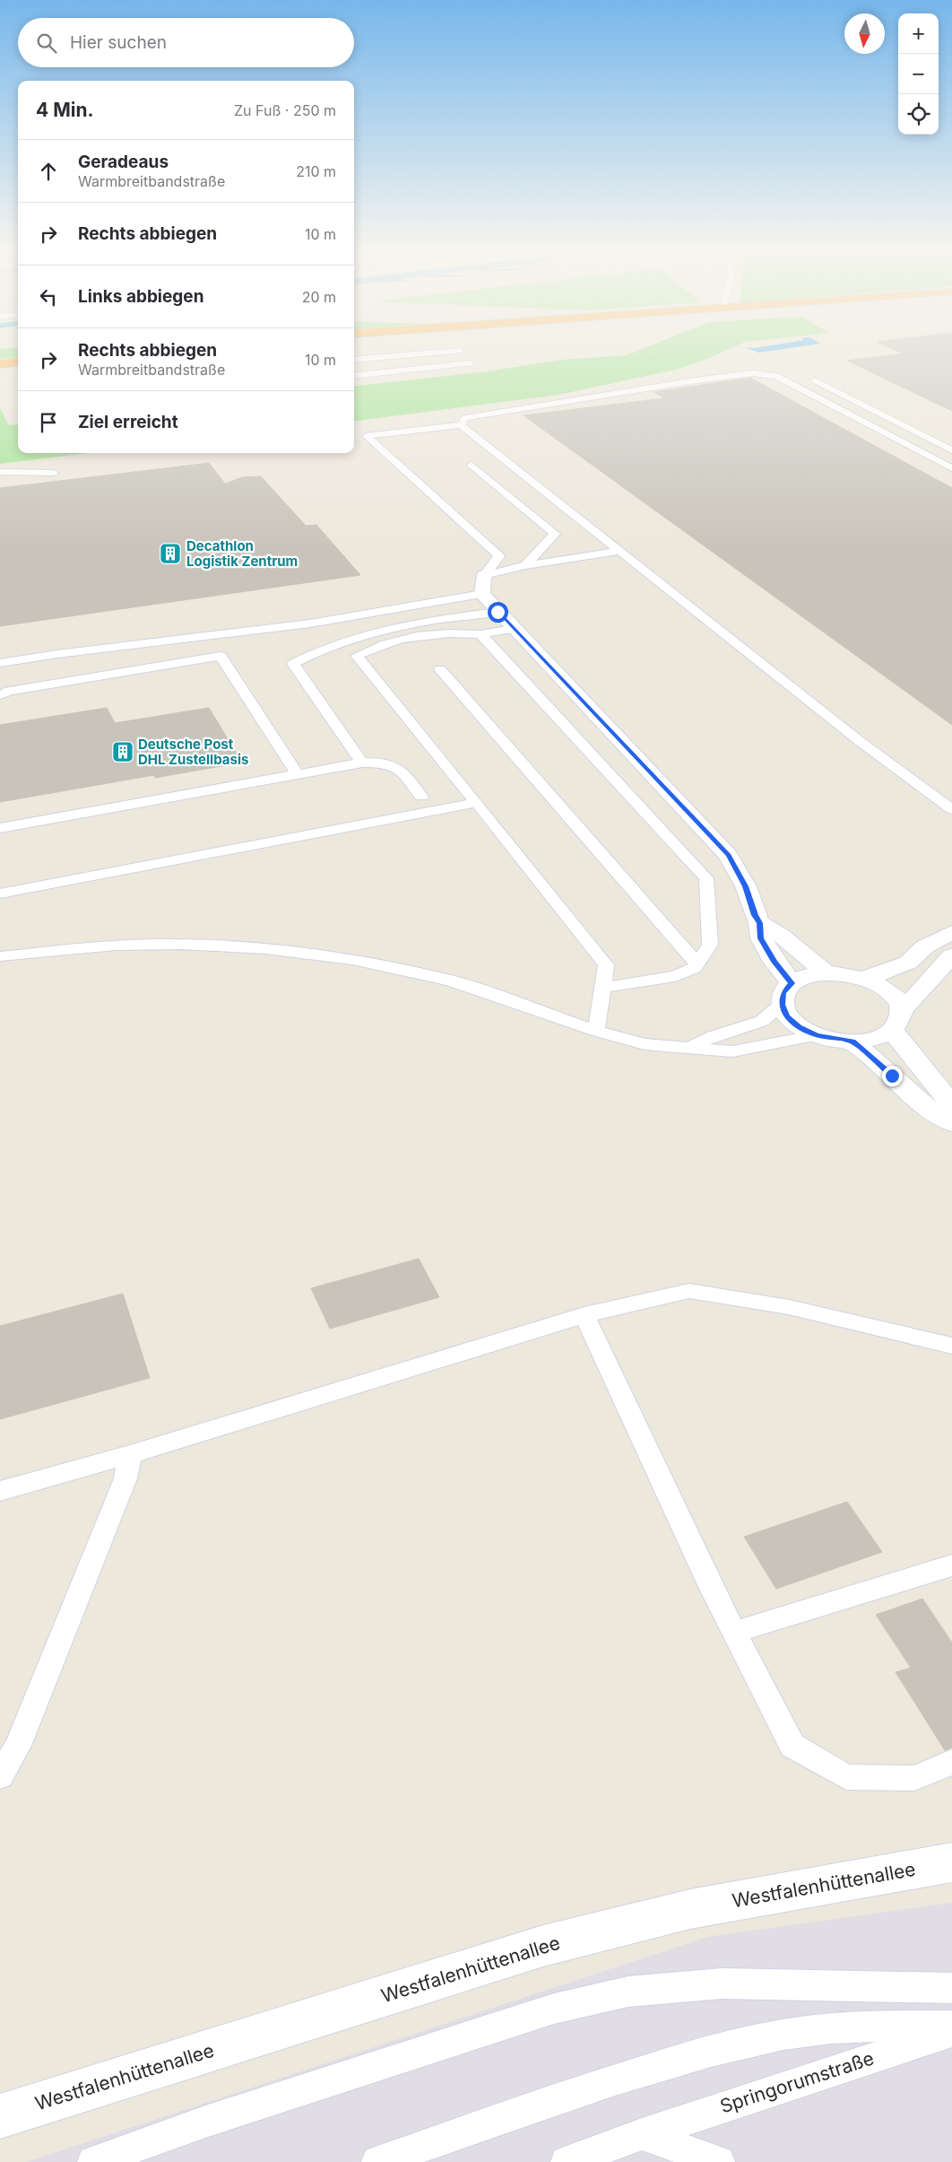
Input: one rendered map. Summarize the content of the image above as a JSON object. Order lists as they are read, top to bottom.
{
  "streets": {
    "street": ["Westfalenhüttenallee"],
    "lane": ["Springorumstraße"]
  },
  "places": {
    "building": ["Decathlon Logistik Zentrum", "Deutsche Post DHL Zustellbasis"]
  },
  "north": "bottom",
  "page": {
    "map_buttons": ["+", "−"],
    "search": "Hier suchen",
    "heading": ["4 Min.", "Zu Fuß · 250 m"],
    "list": [
      ["Geradeaus", "Warmbreitbandstraße", "210 m"],
      ["Rechts abbiegen", "10 m"],
      ["Links abbiegen", "20 m"],
      ["Rechts abbiegen", "Warmbreitbandstraße", "10 m"],
      "Ziel erreicht"
    ]
  }
}
